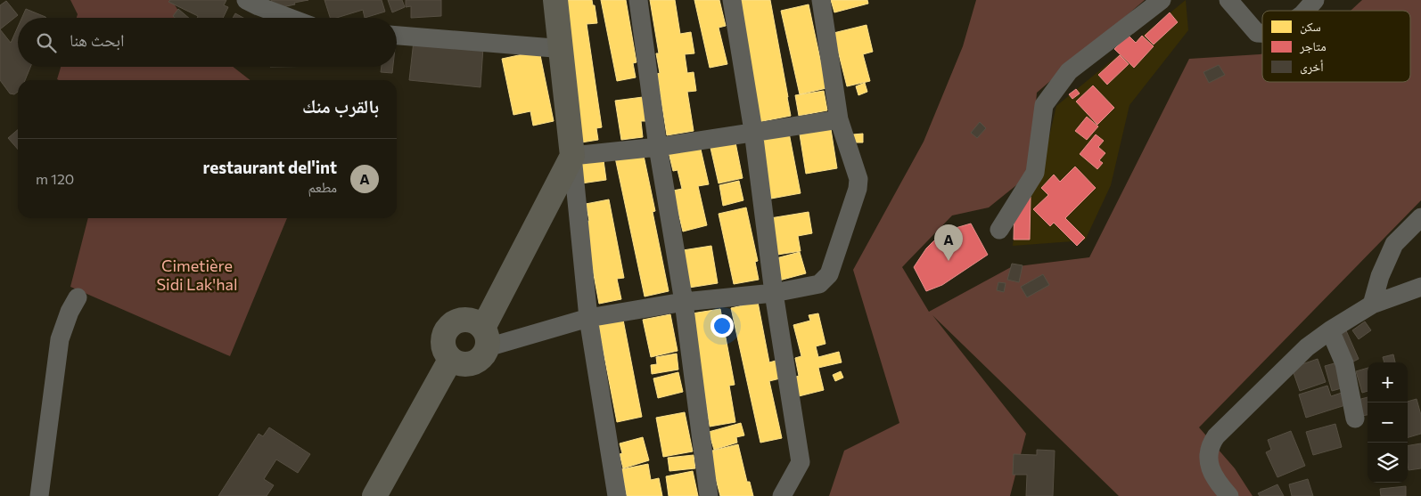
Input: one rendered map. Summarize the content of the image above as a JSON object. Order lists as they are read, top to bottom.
{
  "parks": ["Cimetière Sidi Lak'hal"],
  "legend": ["سكن", "متاجر", "أخرى"],
  "page": {
    "search": "ابحث هنا",
    "heading": "بالقرب منك",
    "list": [
      {
        "mark": "A",
        "name": "restaurant del'int",
        "note": "مطعم",
        "value": "120 m"
      }
    ],
    "pins": "A",
    "map_buttons": ["+", "−"]
  }
}
